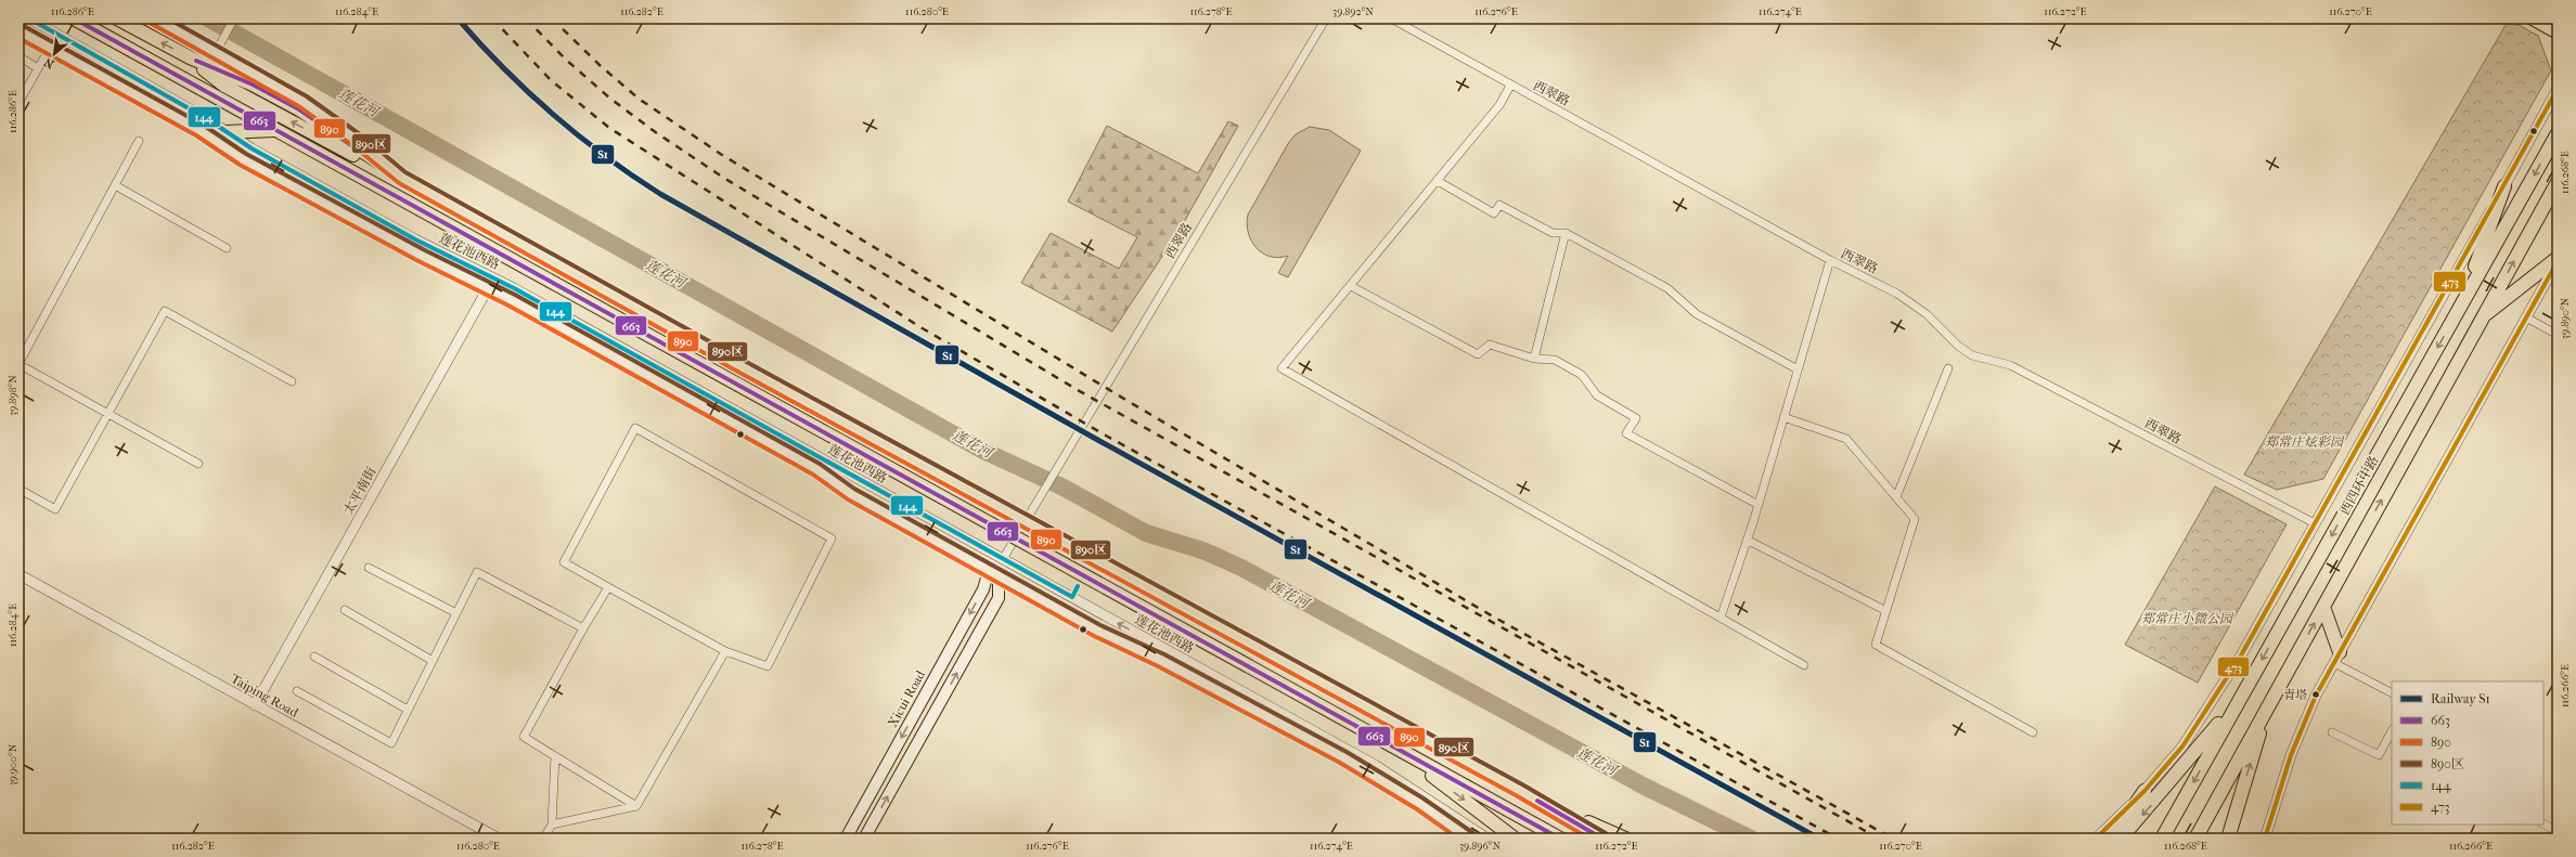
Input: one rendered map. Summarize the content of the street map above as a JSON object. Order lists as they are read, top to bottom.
{
  "streets": {
    "highway": ["西四环中路"],
    "main road": ["Xicui Road"],
    "street": [
      "西翠路",
      "莲花池西路",
      "太平南街",
      "Taiping Road"
    ]
  },
  "crossings": [
    ["西翠路", "莲花池西路"],
    ["西翠路", "西四环中路"],
    ["莲花池西路", "太平南街"],
    ["莲花池西路", "Xicui Road"],
    ["太平南街", "Taiping Road"]
  ],
  "water": ["莲花河"],
  "parks": ["郑常庄炫彩园", "郑常庄小微公园"],
  "places": ["青塔"],
  "lines": [
    "rail line S1",
    "transit line 663",
    "transit line 890区",
    "transit line 144",
    "transit line 890",
    "transit line 473"
  ],
  "legend": [
    "Railway S1",
    "663",
    "890",
    "890区",
    "144",
    "473"
  ],
  "north": "bottom left",
  "coordinates": [
    "116.286°E",
    "116.284°E",
    "116.282°E",
    "116.280°E",
    "116.278°E",
    "39.892°N",
    "116.276°E",
    "116.274°E",
    "116.272°E",
    "116.270°E",
    "116.268°E",
    "39.890°N",
    "39.898°N",
    "116.266°E",
    "39.900°N",
    "39.896°N"
  ]
}
